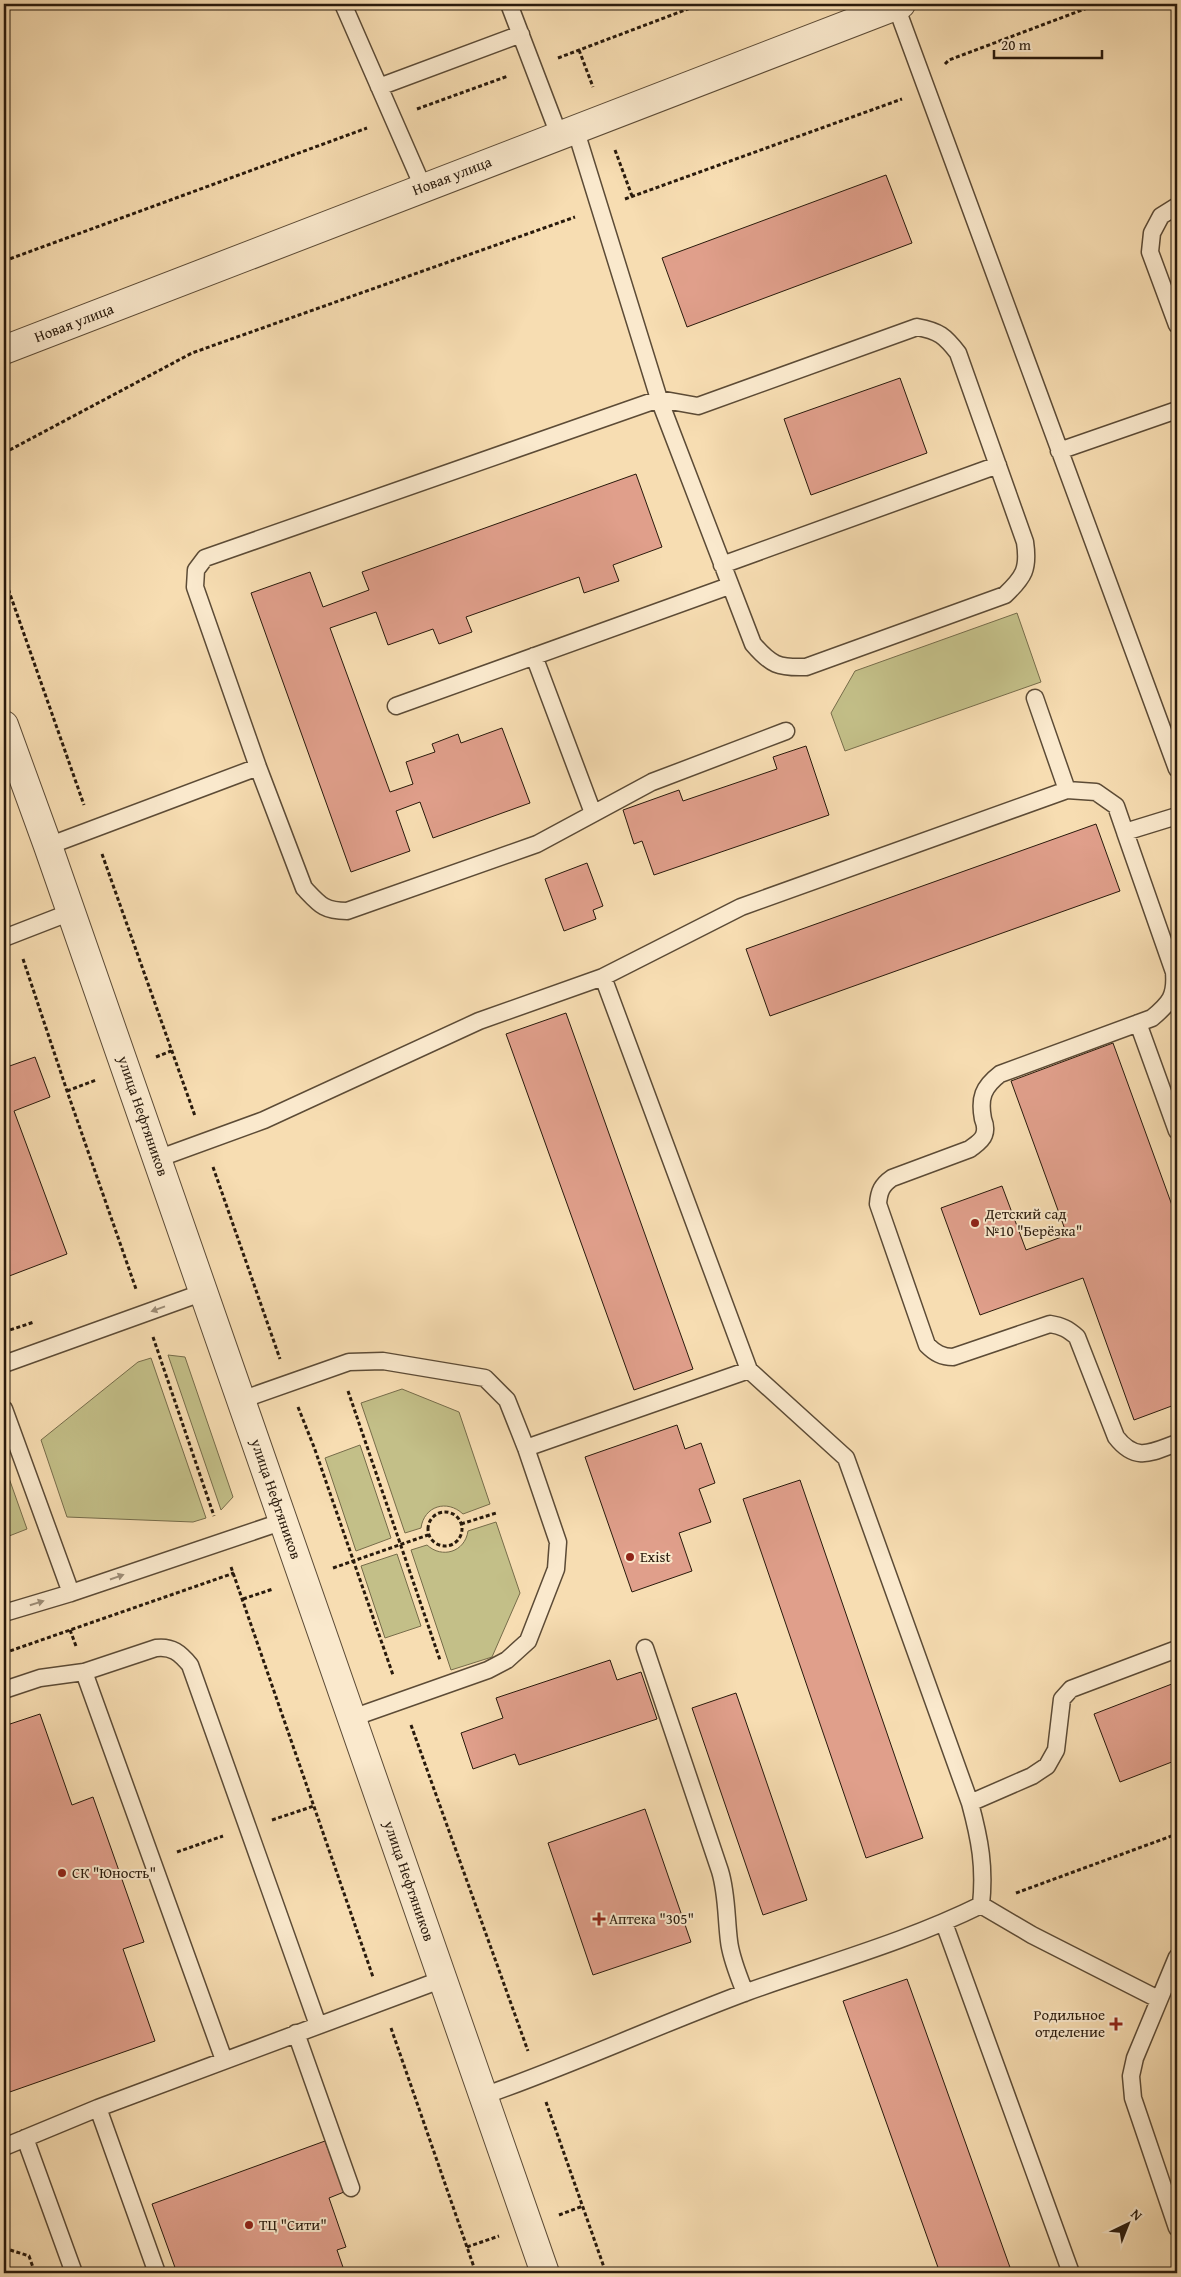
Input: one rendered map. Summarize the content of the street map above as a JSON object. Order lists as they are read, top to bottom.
{
  "streets": {
    "street": ["Новая улица", "улица Нефтяников"]
  },
  "places": {
    "other": [
      "Детский сад №10 \"Берёзка\"",
      "Exist",
      "СК \"Юность\"",
      "ТЦ \"Сити\""
    ],
    "health": ["Аптека \"305\"", "Родильное отделение"]
  },
  "scale_bar": "20 m",
  "north": "top right"
}
